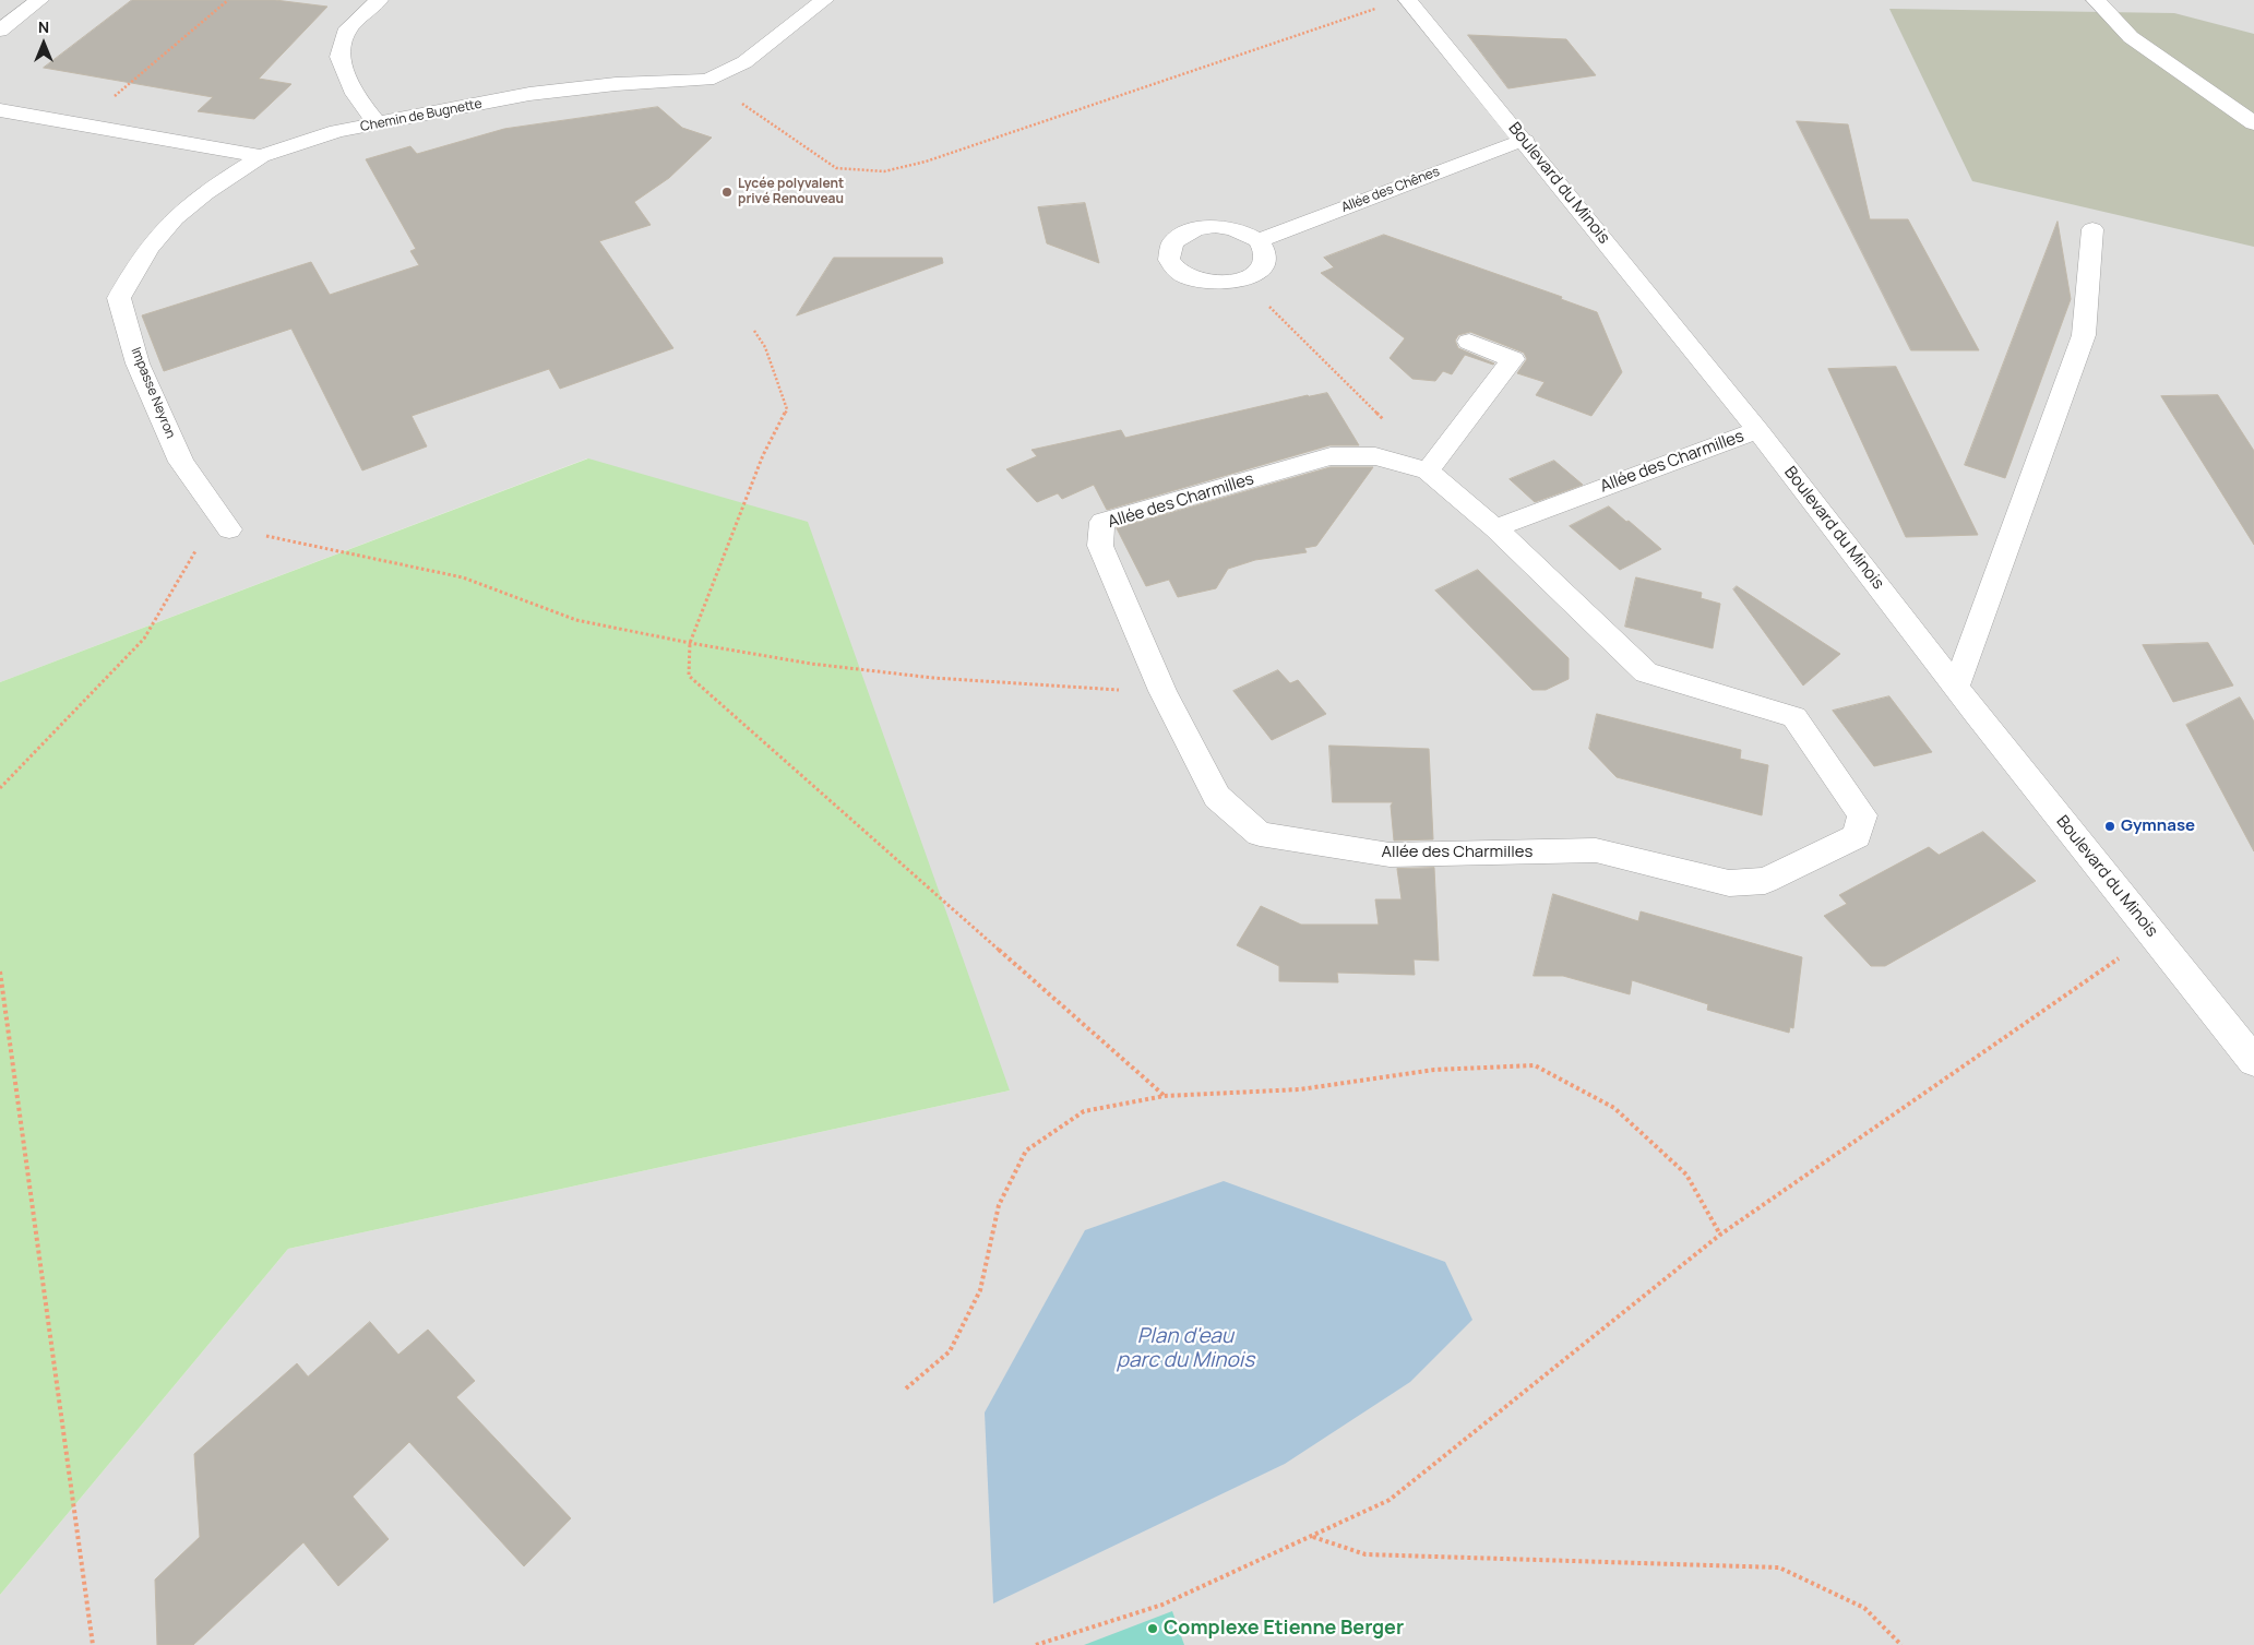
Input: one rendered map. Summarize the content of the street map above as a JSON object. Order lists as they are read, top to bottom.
{
  "streets": {
    "street": [
      "Chemin de Bugnette",
      "Boulevard du Minois",
      "Allée des Chênes",
      "Impasse Neyron",
      "Allée des Charmilles"
    ]
  },
  "crossings": [
    ["Chemin de Bugnette", "Impasse Neyron"],
    ["Boulevard du Minois", "Allée des Chênes"],
    ["Boulevard du Minois", "Allée des Charmilles"]
  ],
  "water": ["Plan d'eau parc du Minois"],
  "places": ["Lycée polyvalent privé Renouveau", "Gymnase", "Complexe Etienne Berger"],
  "north": "top"
}
